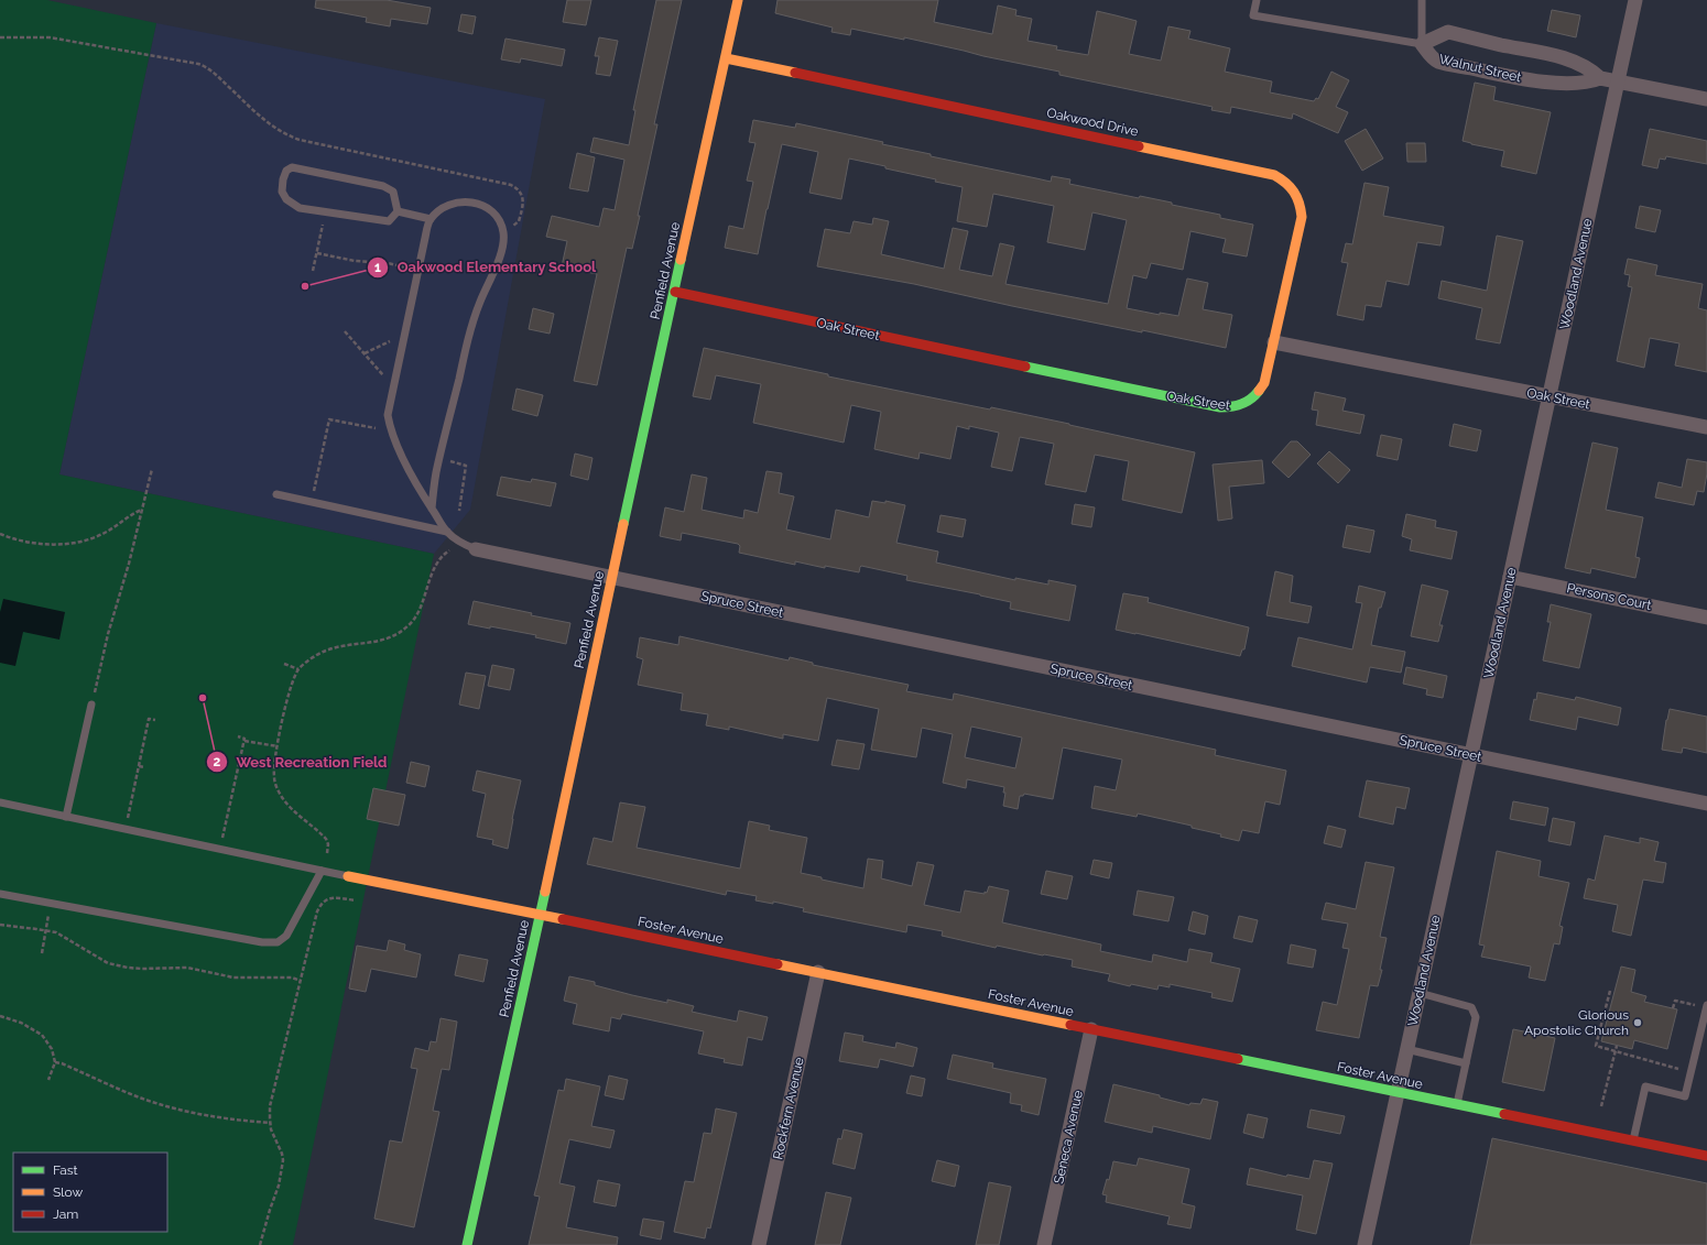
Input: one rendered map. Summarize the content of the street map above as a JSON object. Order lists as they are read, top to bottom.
{
  "streets": {
    "street": [
      "Walnut Street",
      "Oakwood Drive",
      "Penfield Avenue",
      "Woodland Avenue",
      "Oak Street",
      "Persons Court",
      "Spruce Street",
      "Foster Avenue",
      "Rockfern Avenue",
      "Seneca Avenue"
    ]
  },
  "crossings": [
    ["Walnut Street", "Woodland Avenue"],
    ["Oakwood Drive", "Penfield Avenue"],
    ["Oakwood Drive", "Oak Street"],
    ["Penfield Avenue", "Oak Street"],
    ["Penfield Avenue", "Spruce Street"],
    ["Penfield Avenue", "Foster Avenue"],
    ["Woodland Avenue", "Oak Street"],
    ["Woodland Avenue", "Persons Court"],
    ["Woodland Avenue", "Spruce Street"],
    ["Woodland Avenue", "Foster Avenue"],
    ["Foster Avenue", "Rockfern Avenue"],
    ["Foster Avenue", "Seneca Avenue"]
  ],
  "places": ["Oakwood Elementary School", "West Recreation Field", "Glorious Apostolic Church"],
  "legend": ["Fast", "Slow", "Jam"]
}
